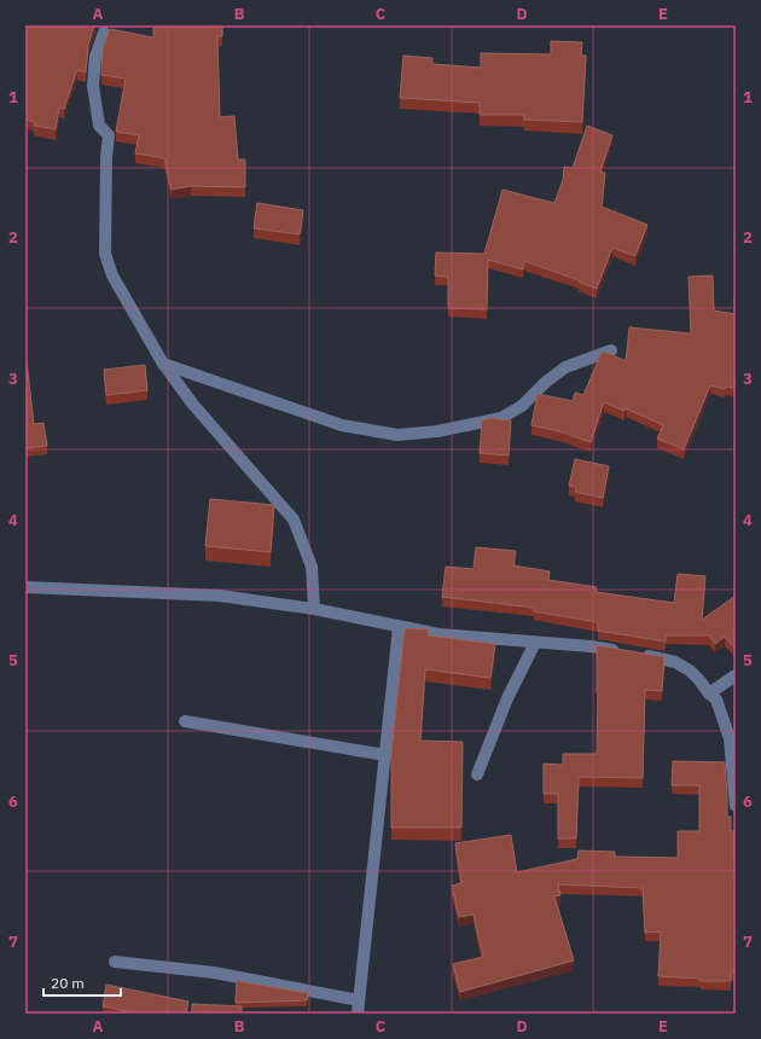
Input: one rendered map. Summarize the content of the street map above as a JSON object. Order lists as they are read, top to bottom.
{
  "scale_bar": "20 m",
  "grid": {
    "columns": [
      "A",
      "B",
      "C",
      "D",
      "E"
    ],
    "rows": [
      "1",
      "2",
      "3",
      "4",
      "5",
      "6",
      "7"
    ]
  }
}
